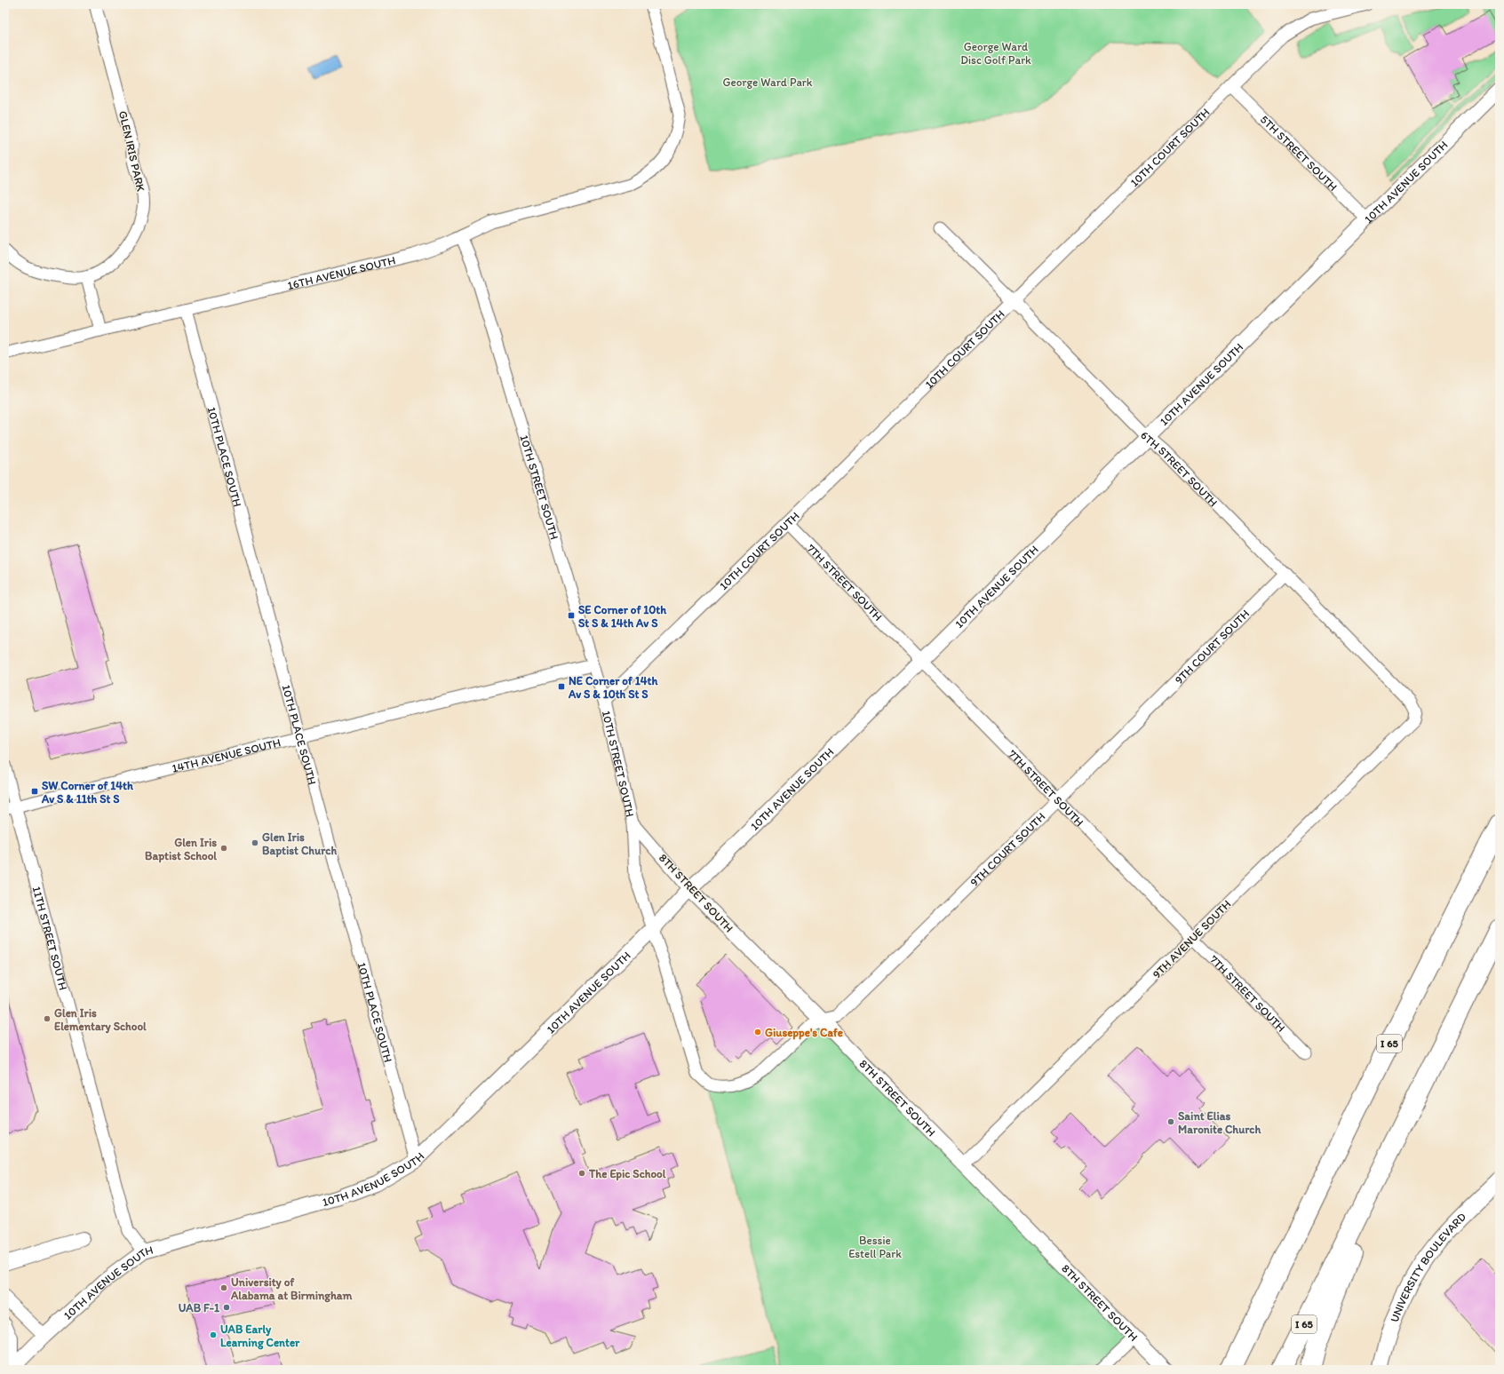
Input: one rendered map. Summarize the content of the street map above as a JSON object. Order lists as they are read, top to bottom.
{
  "streets": {
    "highway": ["I 65"],
    "main road": ["UNIVERSITY BOULEVARD"],
    "street": [
      "10TH COURT SOUTH",
      "GLEN IRIS PARK",
      "5TH STREET SOUTH",
      "10TH AVENUE SOUTH",
      "16TH AVENUE SOUTH",
      "10TH PLACE SOUTH",
      "6TH STREET SOUTH",
      "10TH STREET SOUTH",
      "7TH STREET SOUTH",
      "9TH COURT SOUTH",
      "14TH AVENUE SOUTH",
      "8TH STREET SOUTH",
      "11TH STREET SOUTH",
      "9TH AVENUE SOUTH"
    ]
  },
  "crossings": [
    ["10TH COURT SOUTH", "5TH STREET SOUTH"],
    ["10TH COURT SOUTH", "6TH STREET SOUTH"],
    ["10TH COURT SOUTH", "10TH STREET SOUTH"],
    ["10TH COURT SOUTH", "7TH STREET SOUTH"],
    ["5TH STREET SOUTH", "10TH AVENUE SOUTH"],
    ["10TH AVENUE SOUTH", "10TH PLACE SOUTH"],
    ["10TH AVENUE SOUTH", "6TH STREET SOUTH"],
    ["10TH AVENUE SOUTH", "10TH STREET SOUTH"],
    ["10TH AVENUE SOUTH", "7TH STREET SOUTH"],
    ["10TH AVENUE SOUTH", "8TH STREET SOUTH"],
    ["10TH AVENUE SOUTH", "11TH STREET SOUTH"],
    ["16TH AVENUE SOUTH", "10TH PLACE SOUTH"],
    ["16TH AVENUE SOUTH", "10TH STREET SOUTH"],
    ["10TH PLACE SOUTH", "14TH AVENUE SOUTH"],
    ["6TH STREET SOUTH", "9TH COURT SOUTH"],
    ["6TH STREET SOUTH", "9TH AVENUE SOUTH"],
    ["10TH STREET SOUTH", "9TH COURT SOUTH"],
    ["10TH STREET SOUTH", "14TH AVENUE SOUTH"],
    ["10TH STREET SOUTH", "8TH STREET SOUTH"],
    ["7TH STREET SOUTH", "9TH COURT SOUTH"],
    ["7TH STREET SOUTH", "9TH AVENUE SOUTH"],
    ["9TH COURT SOUTH", "8TH STREET SOUTH"],
    ["14TH AVENUE SOUTH", "11TH STREET SOUTH"],
    ["8TH STREET SOUTH", "9TH AVENUE SOUTH"]
  ],
  "parks": ["George Ward Disc Golf Park", "George Ward Park", "Bessie Estell Park"],
  "places": {
    "transit": ["SE Corner of 10th St S & 14th Av S", "NE Corner of 14th Av S & 10th St S", "SW Corner of 14th Av S & 11th St S"],
    "other": [
      "Glen Iris Baptist Church",
      "Glen Iris Baptist School",
      "Glen Iris Elementary School",
      "Giuseppe's Cafe",
      "Saint Elias Maronite Church",
      "The Epic School",
      "University of Alabama at Birmingham",
      "UAB F-1",
      "UAB Early Learning Center"
    ]
  }
}
